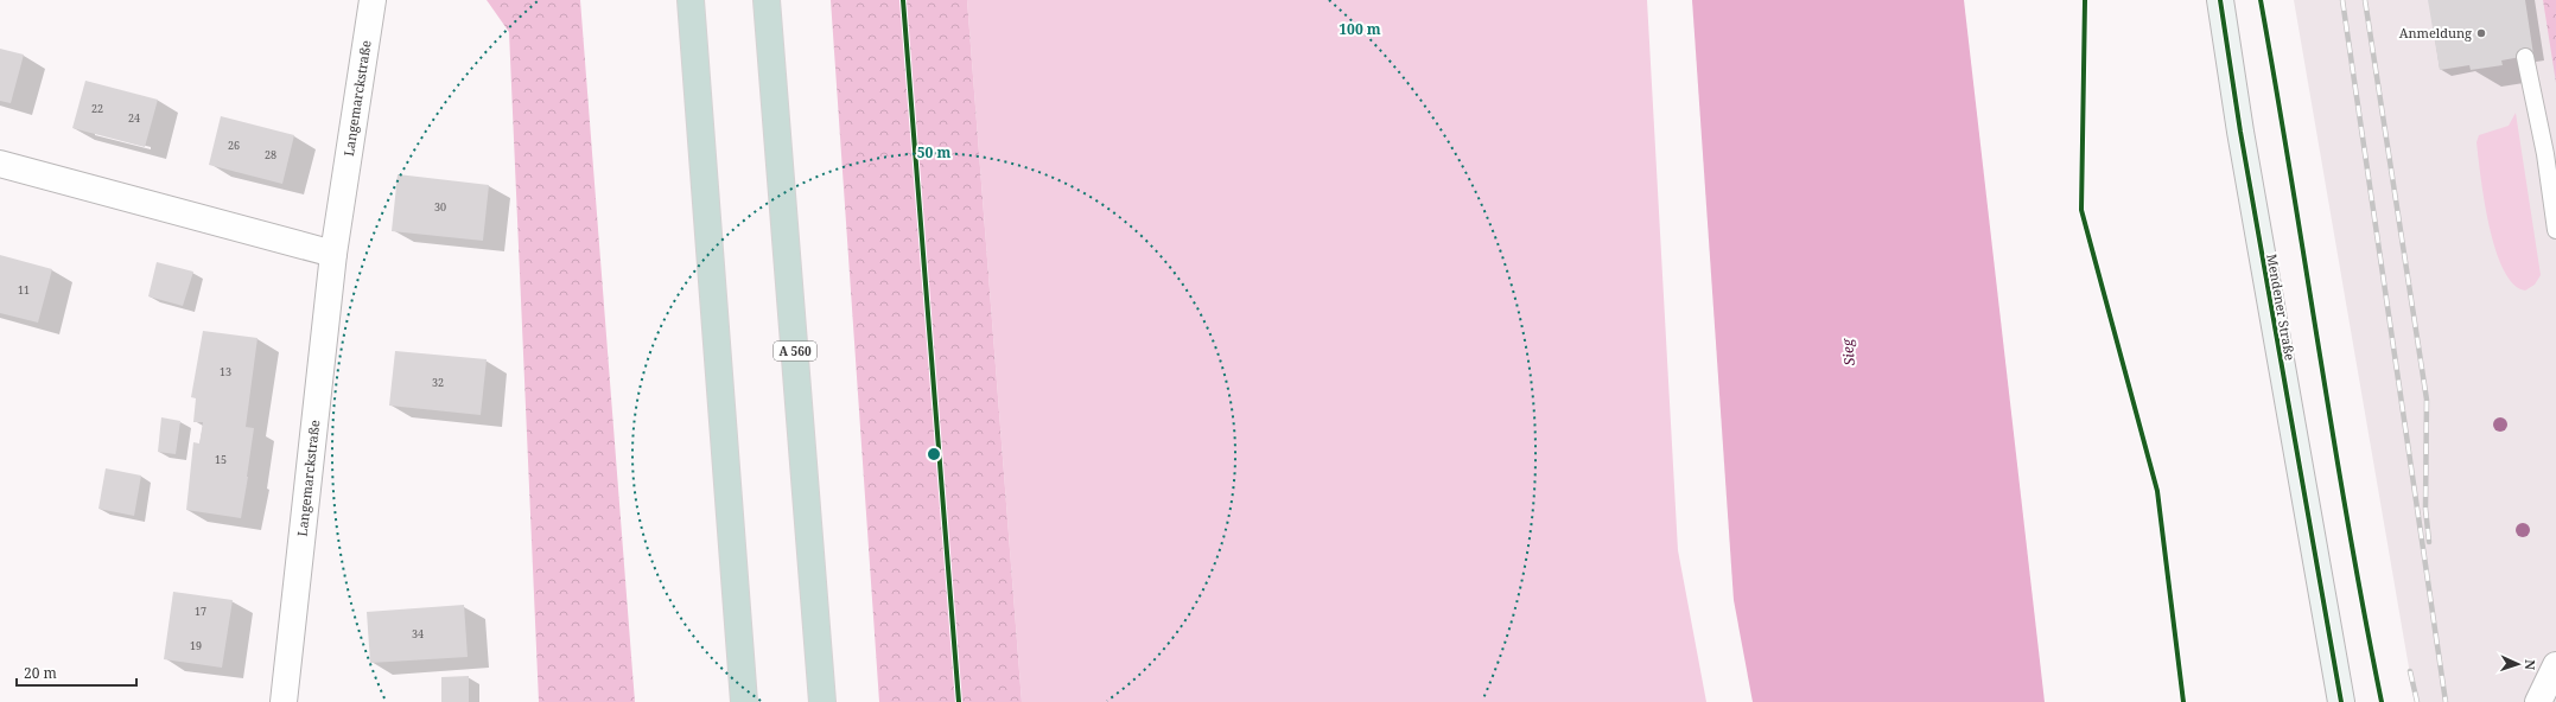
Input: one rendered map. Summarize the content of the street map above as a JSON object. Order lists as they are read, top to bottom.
{
  "streets": {
    "highway": ["A 560"],
    "street": ["Langemarckstraße", "Mendener Straße"]
  },
  "water": ["Sieg"],
  "places": ["Anmeldung"],
  "house_numbers": [
    "22",
    "24",
    "26",
    "28",
    "30",
    "11",
    "13",
    "32",
    "15",
    "17",
    "34",
    "19"
  ],
  "scale_bar": "20 m",
  "north": "right",
  "rings": ["100 m", "50 m"]
}
